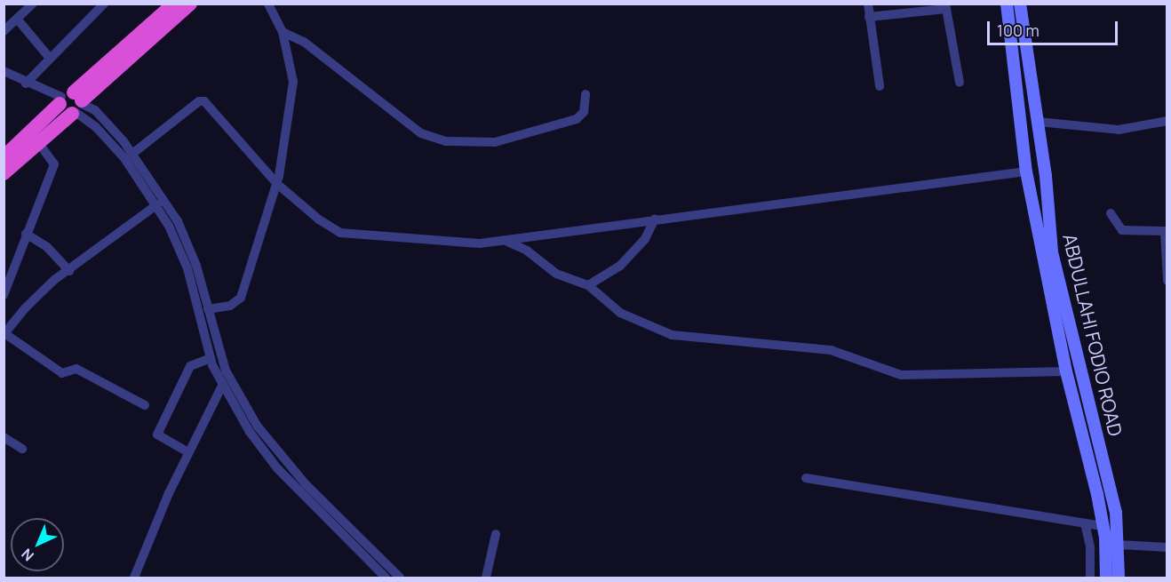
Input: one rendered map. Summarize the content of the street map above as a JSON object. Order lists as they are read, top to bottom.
{
  "streets": {
    "main road": ["ABDULLAHI FODIO ROAD"]
  },
  "scale_bar": "100 m",
  "north": "bottom left"
}
